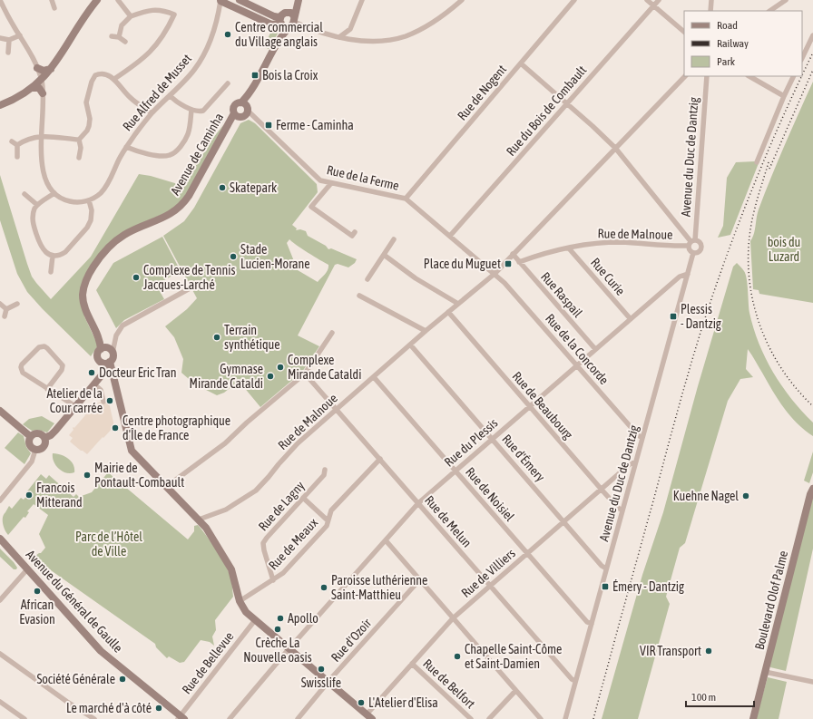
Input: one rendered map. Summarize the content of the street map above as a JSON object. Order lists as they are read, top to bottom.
{
  "streets": {
    "street": [
      "Rue Alfred de Musset",
      "Rue de Nogent",
      "Rue du Bois de Combault",
      "Avenue de Caminha",
      "Avenue du Duc de Dantzig",
      "Rue de la Ferme",
      "Rue de Malnoue",
      "Rue Curie",
      "Rue Raspail",
      "Rue de la Concorde",
      "Rue de Beaubourg",
      "Rue du Plessis",
      "Rue d'Émery",
      "Rue de Noisiel",
      "Rue de Lagny",
      "Rue de Melun",
      "Rue de Meaux",
      "Rue de Villiers",
      "Boulevard Olof Palme",
      "Avenue du Général de Gaulle",
      "Rue d'Ozoir",
      "Rue de Bellevue",
      "Rue de Belfort"
    ]
  },
  "crossings": [
    ["Rue de Nogent", "Rue de la Ferme"],
    ["Rue du Bois de Combault", "Rue de la Ferme"],
    ["Avenue de Caminha", "Rue de la Ferme"],
    ["Avenue du Duc de Dantzig", "Rue de Malnoue"],
    ["Avenue du Duc de Dantzig", "Rue de la Concorde"],
    ["Avenue du Duc de Dantzig", "Rue de Beaubourg"],
    ["Avenue du Duc de Dantzig", "Rue du Plessis"],
    ["Avenue du Duc de Dantzig", "Rue d'Émery"],
    ["Avenue du Duc de Dantzig", "Rue de Noisiel"],
    ["Avenue du Duc de Dantzig", "Rue de Melun"],
    ["Avenue du Duc de Dantzig", "Rue de Villiers"],
    ["Rue de la Ferme", "Rue de Malnoue"],
    ["Rue de la Ferme", "Rue de la Concorde"],
    ["Rue de Malnoue", "Rue Curie"],
    ["Rue de Malnoue", "Rue Raspail"],
    ["Rue de Malnoue", "Rue de la Concorde"],
    ["Rue de Malnoue", "Rue de Beaubourg"],
    ["Rue de Malnoue", "Rue d'Émery"],
    ["Rue de Malnoue", "Rue de Noisiel"],
    ["Rue de Malnoue", "Rue de Melun"],
    ["Rue Curie", "Rue du Plessis"],
    ["Rue Raspail", "Rue du Plessis"],
    ["Rue de la Concorde", "Rue du Plessis"],
    ["Rue de Beaubourg", "Rue du Plessis"],
    ["Rue de Beaubourg", "Rue de Villiers"],
    ["Rue du Plessis", "Rue d'Émery"],
    ["Rue du Plessis", "Rue de Noisiel"],
    ["Rue du Plessis", "Rue de Melun"],
    ["Rue d'Émery", "Rue de Villiers"],
    ["Rue de Noisiel", "Rue de Villiers"],
    ["Rue de Lagny", "Rue de Meaux"],
    ["Rue de Melun", "Rue de Meaux"],
    ["Rue de Melun", "Rue de Villiers"],
    ["Rue de Villiers", "Rue de Belfort"],
    ["Avenue du Général de Gaulle", "Rue de Bellevue"]
  ],
  "parks": ["bois du Luzard", "Parc de l’Hôtel de Ville"],
  "places": {
    "other": [
      "Centre commercial du Village anglais",
      "Skatepark",
      "Stade Lucien-Morane",
      "Complexe de Tennis Jacques-Larché",
      "Terrain synthétique",
      "Complexe Mirande Cataldi",
      "Docteur Eric Tran",
      "Gymnase Mirande Cataldi",
      "Atelier de la Cour carrée",
      "Centre photographique d'Île de France",
      "Mairie de Pontault-Combault",
      "Francois Mitterand",
      "Kuehne Nagel",
      "Paroisse luthérienne Saint-Matthieu",
      "African Evasion",
      "Apollo",
      "Crèche La Nouvelle oasis",
      "VIR Transport",
      "Chapelle Saint-Côme et Saint-Damien",
      "Swisslife",
      "Société Générale",
      "L'Atelier d'Elisa",
      "Le marché d'à côté"
    ],
    "transit": [
      "Bois la Croix",
      "Ferme - Caminha",
      "Place du Muguet",
      "Plessis - Dantzig",
      "Émery - Dantzig"
    ]
  },
  "legend": ["Road", "Railway", "Park"],
  "scale_bar": "100 m"
}
